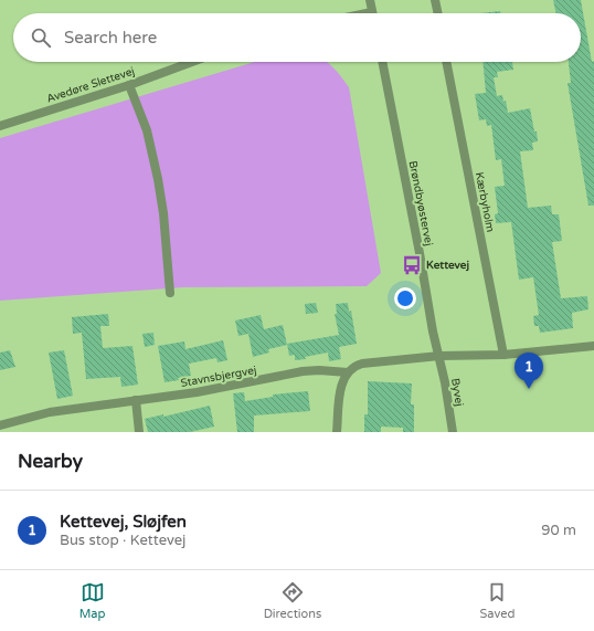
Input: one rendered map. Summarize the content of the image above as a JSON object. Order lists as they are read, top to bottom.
{
  "streets": {
    "street": [
      "Avedøre Slettevej",
      "Kærbyholm",
      "Brøndbyøstervej",
      "Stavnsbjergvej",
      "Byvej"
    ]
  },
  "crossings": [
    ["Brøndbyøstervej", "Stavnsbjergvej"],
    ["Brøndbyøstervej", "Byvej"],
    ["Stavnsbjergvej", "Byvej"]
  ],
  "places": {
    "bus stop": ["Kettevej"]
  },
  "page": {
    "search": "Search here",
    "pins": "1",
    "heading": "Nearby",
    "list": [
      {
        "mark": "1",
        "name": "Kettevej, Sløjfen",
        "note": "Bus stop · Kettevej",
        "value": "90 m"
      }
    ],
    "nav": ["Map", "Directions", "Saved"]
  }
}
